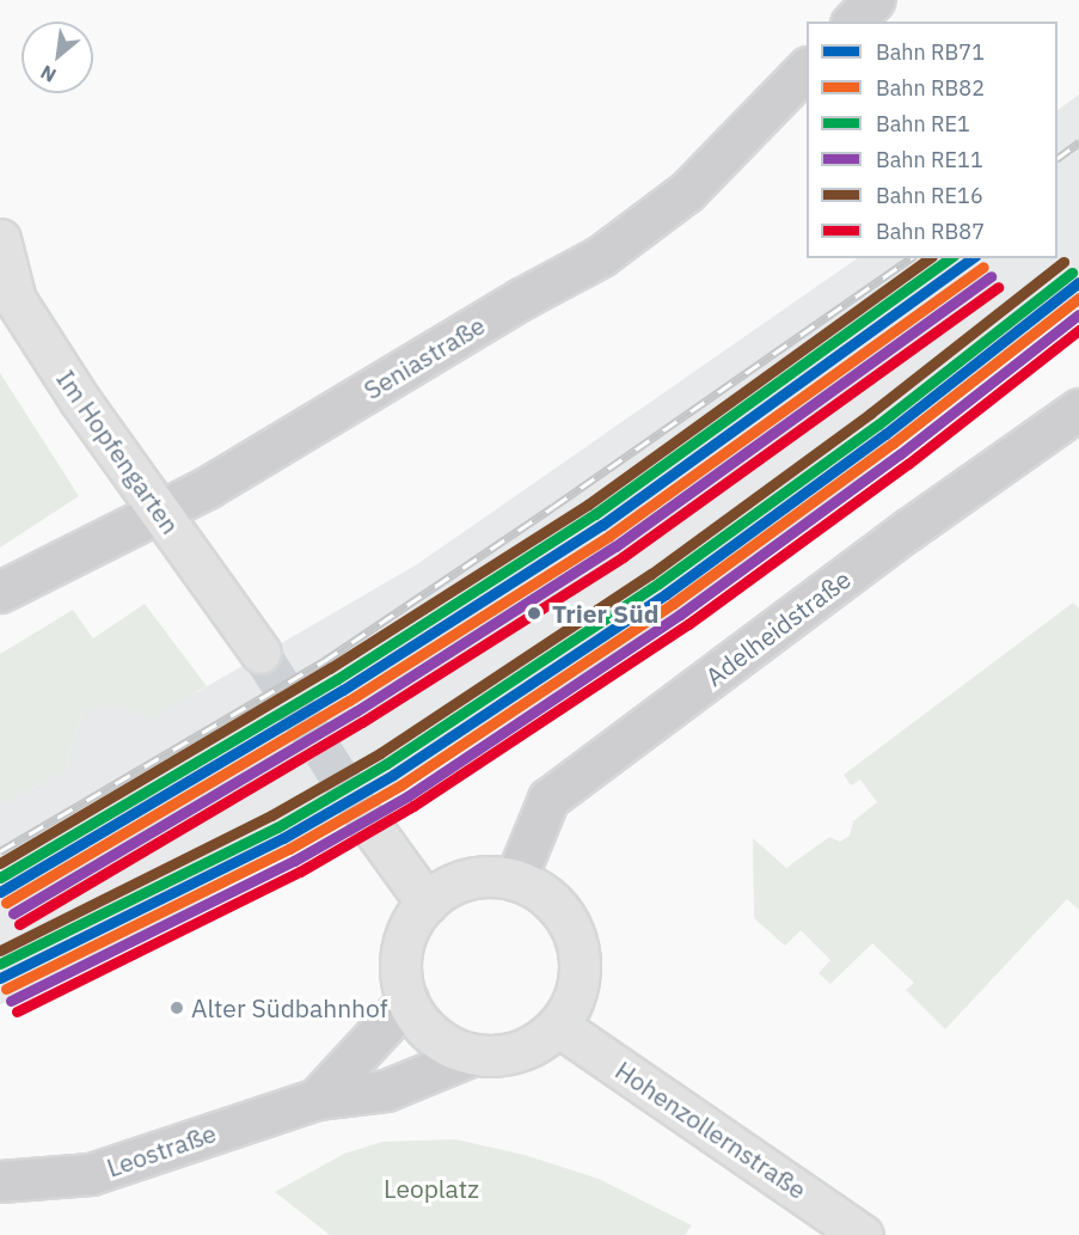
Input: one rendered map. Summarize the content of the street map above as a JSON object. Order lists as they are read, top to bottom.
{
  "streets": {
    "street": [
      "Seniastraße",
      "Im Hopfengarten",
      "Adelheidstraße",
      "Hohenzollernstraße",
      "Leostraße"
    ]
  },
  "crossings": [
    ["Seniastraße", "Im Hopfengarten"],
    ["Adelheidstraße", "Hohenzollernstraße"],
    ["Adelheidstraße", "Leostraße"],
    ["Hohenzollernstraße", "Leostraße"]
  ],
  "parks": ["Leoplatz"],
  "places": ["Trier Süd", "Alter Südbahnhof"],
  "lines": [
    "rail line RB71",
    "rail line RE1",
    "rail line RE16",
    "rail line RB82",
    "rail line RE11",
    "rail line RB87"
  ],
  "legend": [
    "Bahn RB71",
    "Bahn RB82",
    "Bahn RE1",
    "Bahn RE11",
    "Bahn RE16",
    "Bahn RB87"
  ],
  "north": "bottom left"
}
